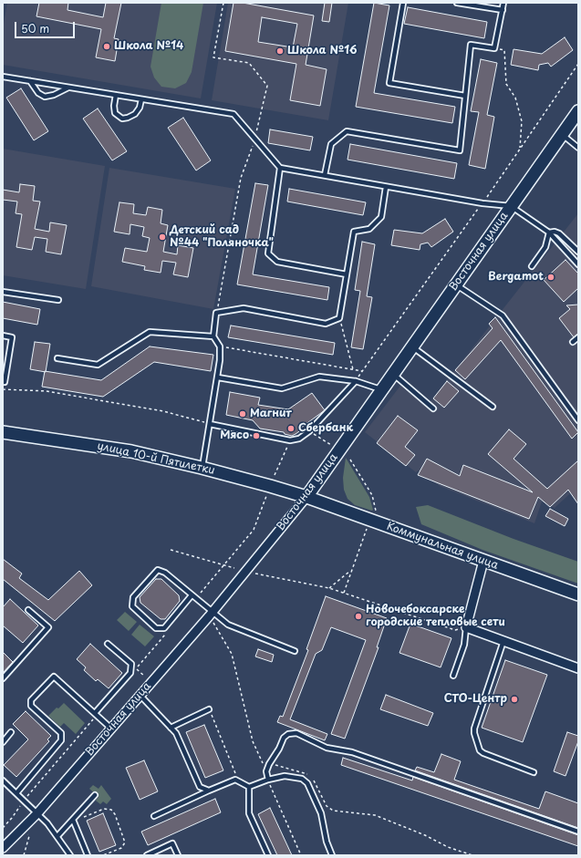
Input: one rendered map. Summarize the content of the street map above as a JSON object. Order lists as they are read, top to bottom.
{
  "streets": {
    "main road": ["Восточная улица", "улица 10-й Пятилетки", "Коммунальная улица"]
  },
  "crossings": [
    ["Восточная улица", "улица 10-й Пятилетки"],
    ["Восточная улица", "Коммунальная улица"],
    ["улица 10-й Пятилетки", "Коммунальная улица"]
  ],
  "places": [
    "Школа №14",
    "Школа №16",
    "Детский сад №44 \"Поляночка\"",
    "Bergamot",
    "Магнит",
    "Сбербанк",
    "Мясо",
    "Новочебоксарске городские тепловые сети",
    "СТО-Центр"
  ],
  "scale_bar": "50 m"
}
